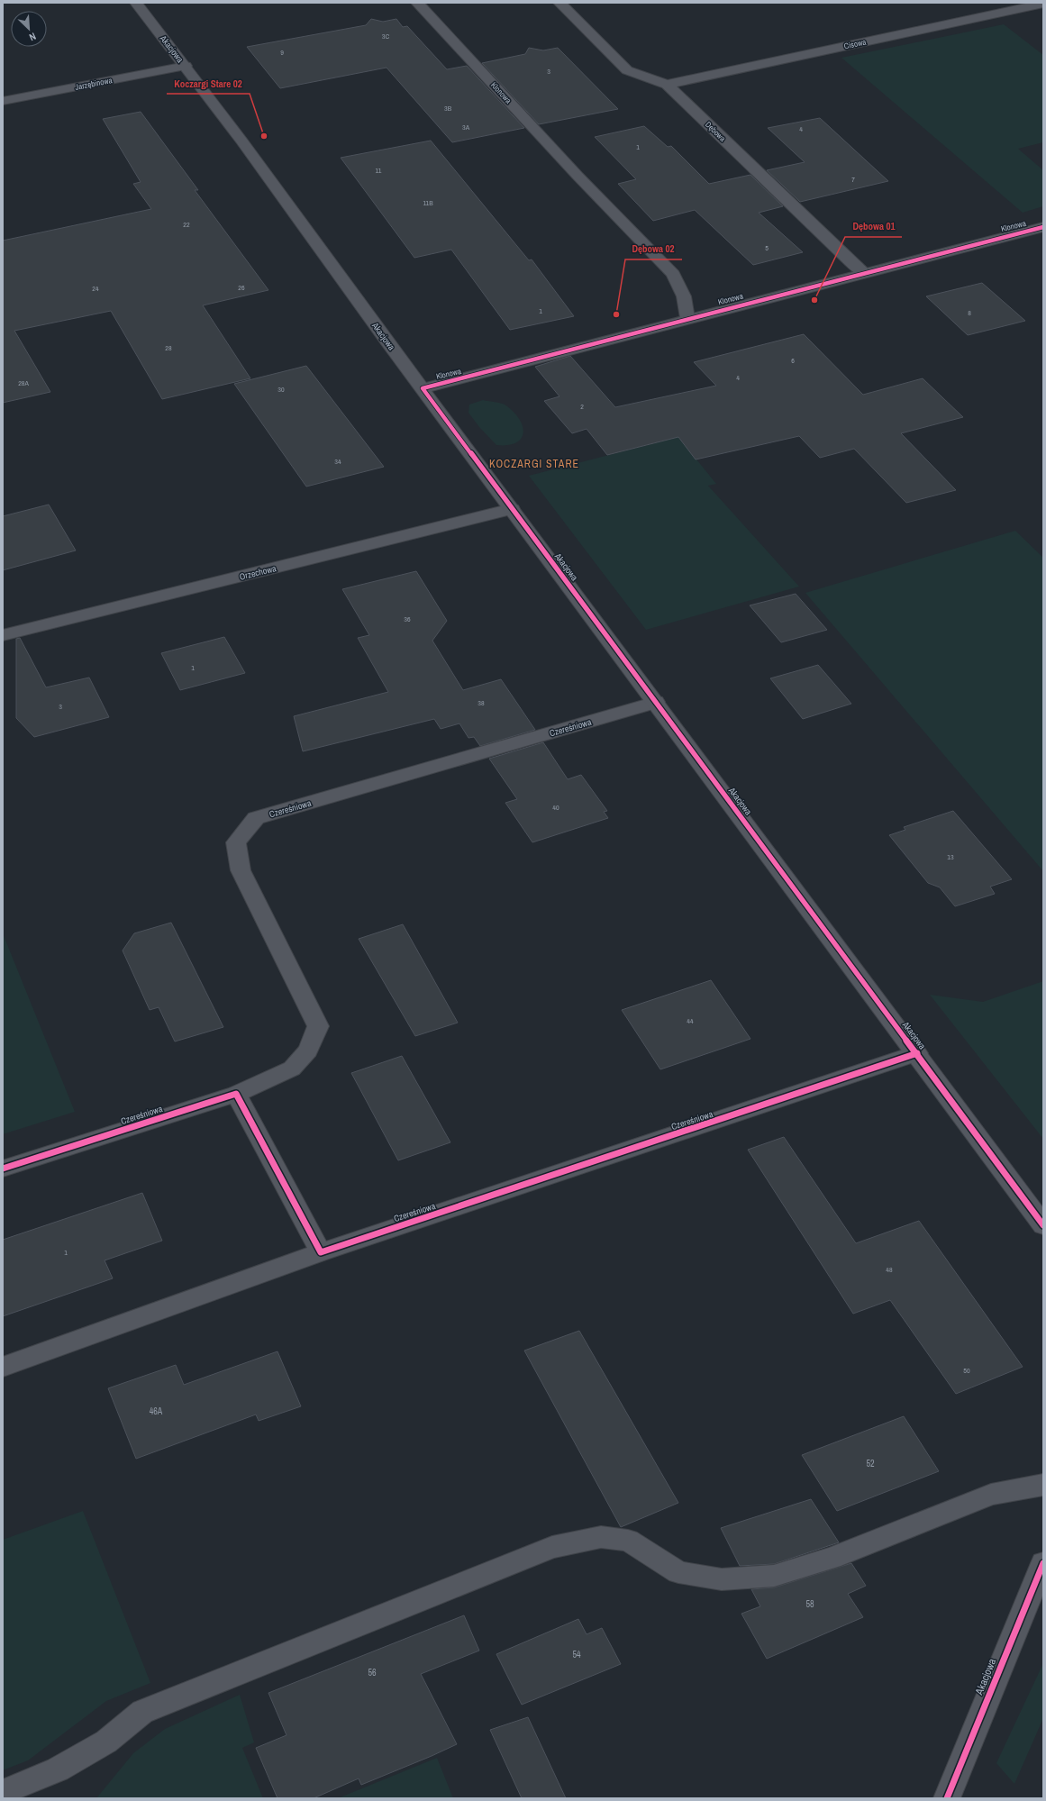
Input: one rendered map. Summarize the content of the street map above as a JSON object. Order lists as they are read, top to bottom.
{
  "streets": {
    "street": [
      "Cisowa",
      "Akacjowa",
      "Jarzębinowa",
      "Klonowa",
      "Dębowa",
      "Orzechowa",
      "Czereśniowa"
    ]
  },
  "crossings": [
    ["Cisowa", "Dębowa"],
    ["Akacjowa", "Jarzębinowa"],
    ["Akacjowa", "Klonowa"],
    ["Akacjowa", "Orzechowa"],
    ["Akacjowa", "Czereśniowa"],
    ["Klonowa", "Dębowa"]
  ],
  "districts": ["KOCZARGI STARE"],
  "places": ["Koczargi Stare 02", "Dębowa 01", "Dębowa 02"],
  "house_numbers": [
    "3C",
    "9",
    "3",
    "3B",
    "3A",
    "4",
    "1",
    "11",
    "7",
    "11B",
    "22",
    "5",
    "26",
    "24",
    "1",
    "8",
    "28",
    "6",
    "4",
    "28A",
    "30",
    "2",
    "34",
    "36",
    "1",
    "38",
    "3",
    "40",
    "13",
    "44",
    "1",
    "48",
    "50",
    "46A",
    "52",
    "58",
    "54",
    "56"
  ],
  "north": "bottom right"
}
